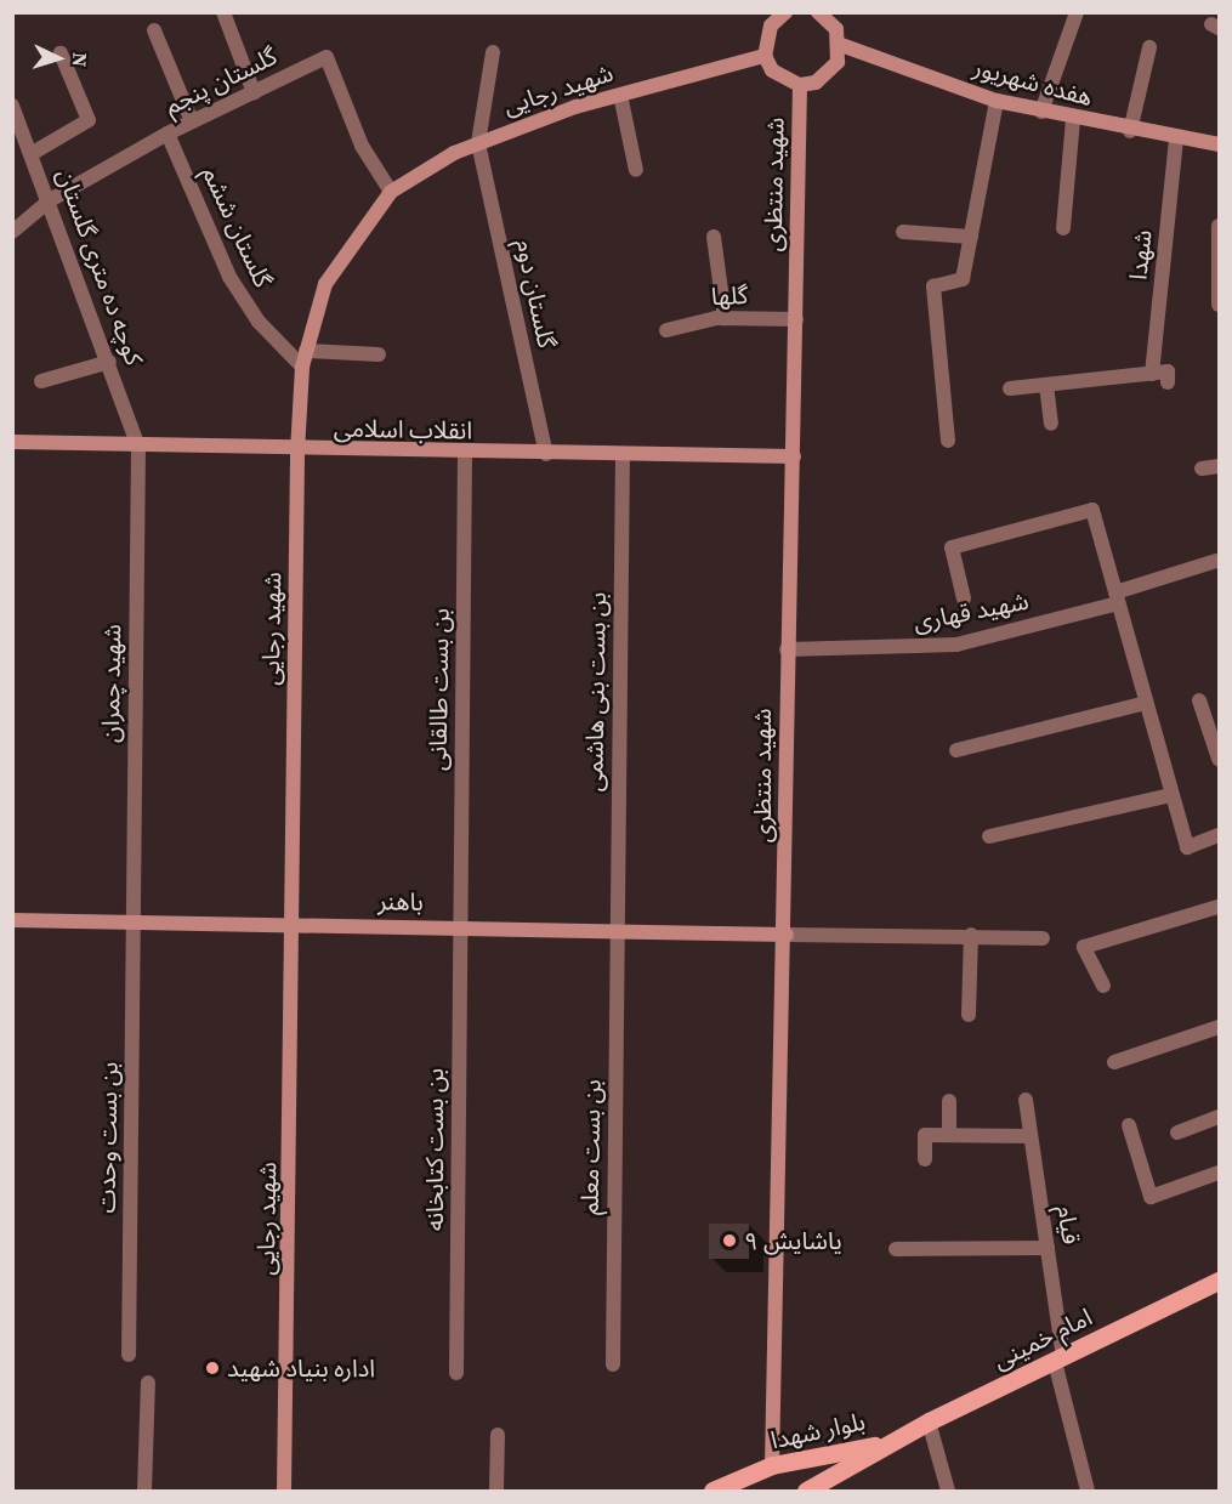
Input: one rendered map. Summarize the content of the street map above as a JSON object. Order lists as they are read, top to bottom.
{
  "streets": {
    "main road": ["امام خمینی", "بلوار شهدا"],
    "street": [
      "گلستان پنجم",
      "هفده شهریور",
      "شهید رجایی",
      "شهید منتظری",
      "گلستان ششم",
      "شهدا",
      "کوچه ده متری گلستان",
      "گلستان دوم",
      "گلها",
      "انقلاب اسلامی",
      "شهید قهاری",
      "شهید چمران",
      "بن بست طالقانی",
      "بن بست بنی هاشمی",
      "باهنر",
      "بن بست وحدت",
      "بن بست معلم",
      "بن بست کتابخانه",
      "قیام"
    ]
  },
  "crossings": [
    ["گلستان پنجم", "شهید رجایی"],
    ["گلستان پنجم", "گلستان ششم"],
    ["گلستان پنجم", "کوچه ده متری گلستان"],
    ["هفده شهریور", "شهدا"],
    ["شهید رجایی", "گلستان ششم"],
    ["شهید رجایی", "گلستان دوم"],
    ["شهید رجایی", "انقلاب اسلامی"],
    ["شهید رجایی", "باهنر"],
    ["شهید منتظری", "گلها"],
    ["شهید منتظری", "انقلاب اسلامی"],
    ["شهید منتظری", "شهید قهاری"],
    ["شهید منتظری", "باهنر"],
    ["شهید منتظری", "بلوار شهدا"],
    ["کوچه ده متری گلستان", "انقلاب اسلامی"],
    ["کوچه ده متری گلستان", "شهید چمران"],
    ["گلستان دوم", "انقلاب اسلامی"],
    ["انقلاب اسلامی", "شهید چمران"],
    ["انقلاب اسلامی", "بن بست طالقانی"],
    ["انقلاب اسلامی", "بن بست بنی هاشمی"],
    ["شهید چمران", "باهنر"],
    ["شهید چمران", "بن بست وحدت"],
    ["بن بست طالقانی", "باهنر"],
    ["بن بست طالقانی", "بن بست کتابخانه"],
    ["بن بست بنی هاشمی", "باهنر"],
    ["بن بست بنی هاشمی", "بن بست معلم"],
    ["باهنر", "بن بست وحدت"],
    ["باهنر", "بن بست معلم"],
    ["باهنر", "بن بست کتابخانه"],
    ["قیام", "امام خمینی"],
    ["امام خمینی", "بلوار شهدا"]
  ],
  "places": ["یاشایش ۹", "اداره بنیاد شهید"],
  "north": "right"
}
